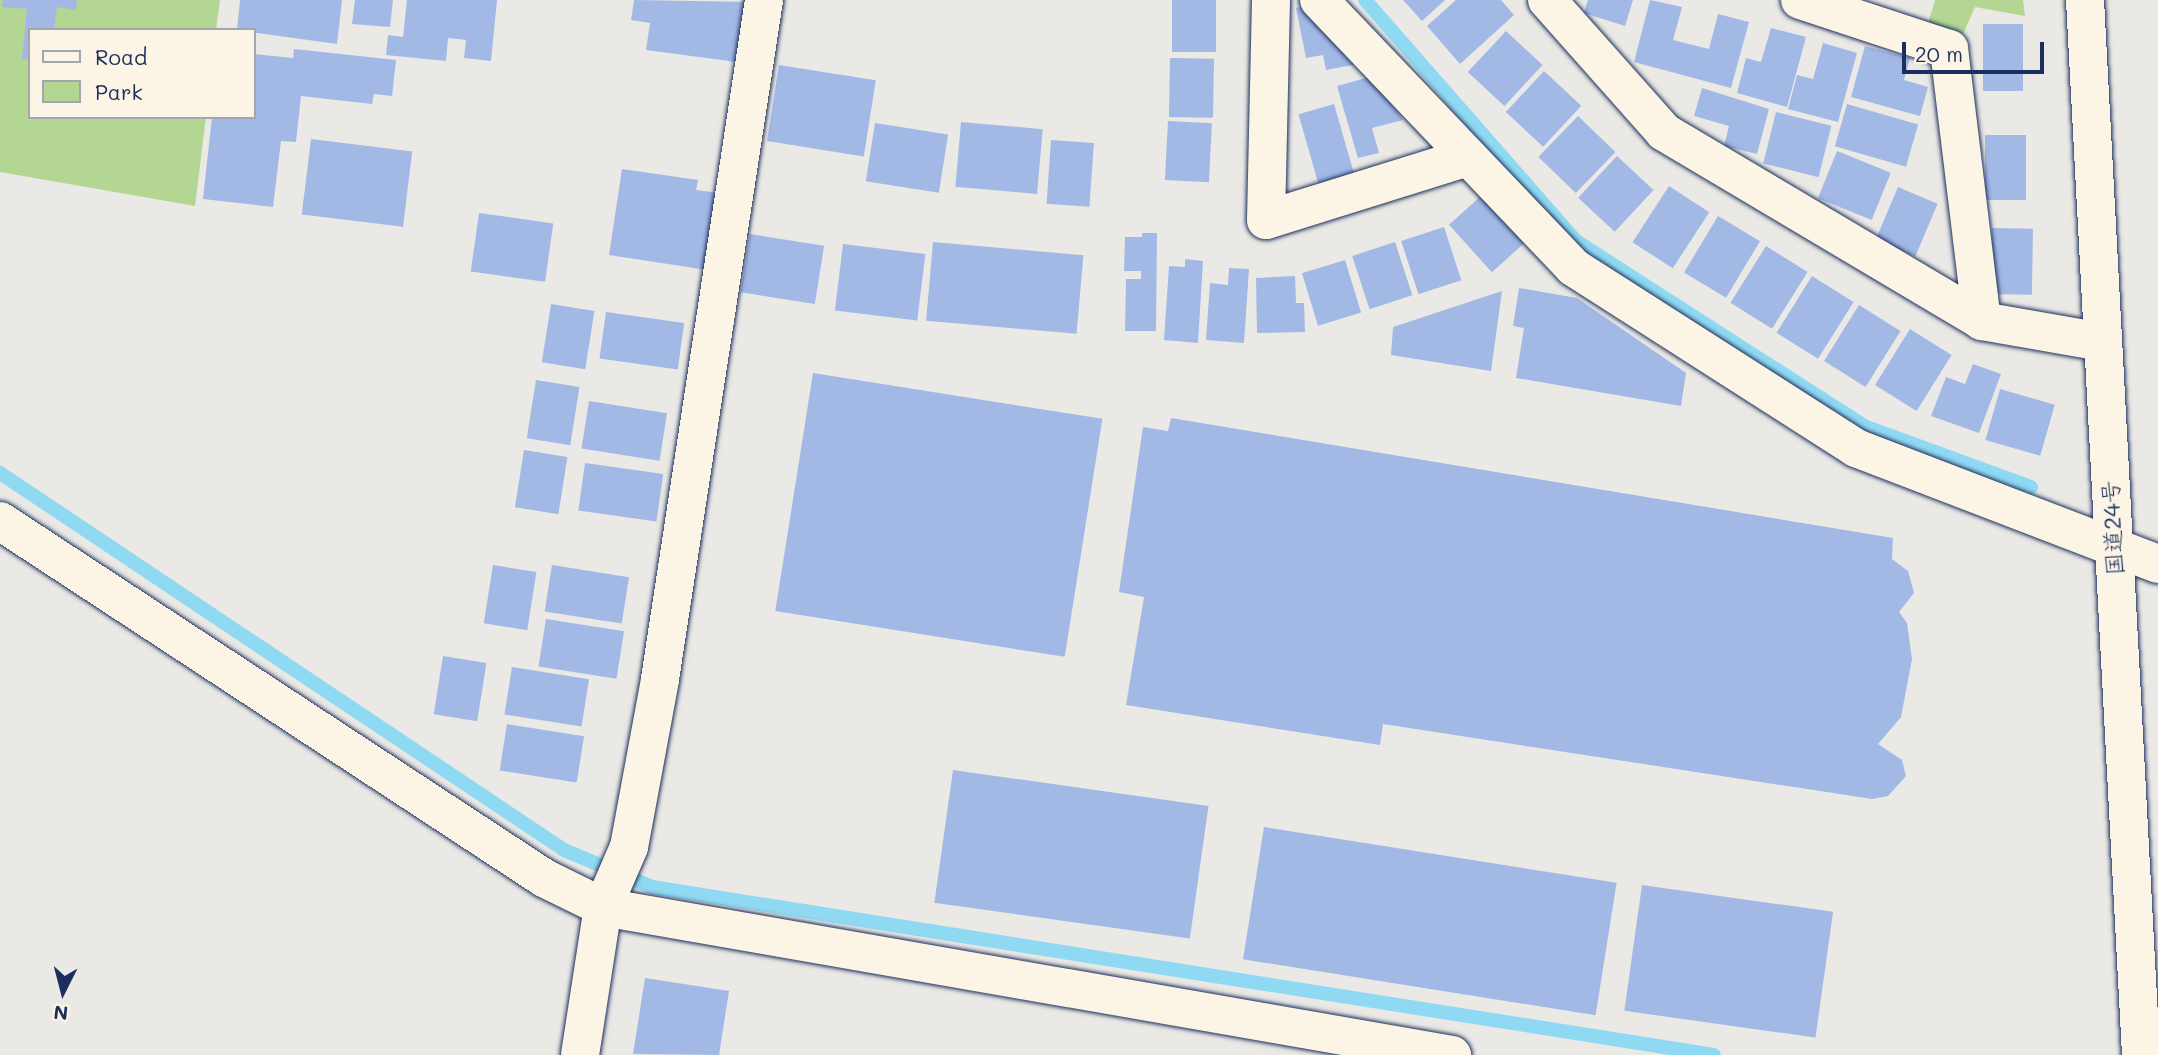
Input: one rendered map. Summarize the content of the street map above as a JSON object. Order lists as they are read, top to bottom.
{
  "streets": {
    "main road": ["国道24号"]
  },
  "legend": ["Road", "Park"],
  "scale_bar": "20 m",
  "north": "bottom"
}
